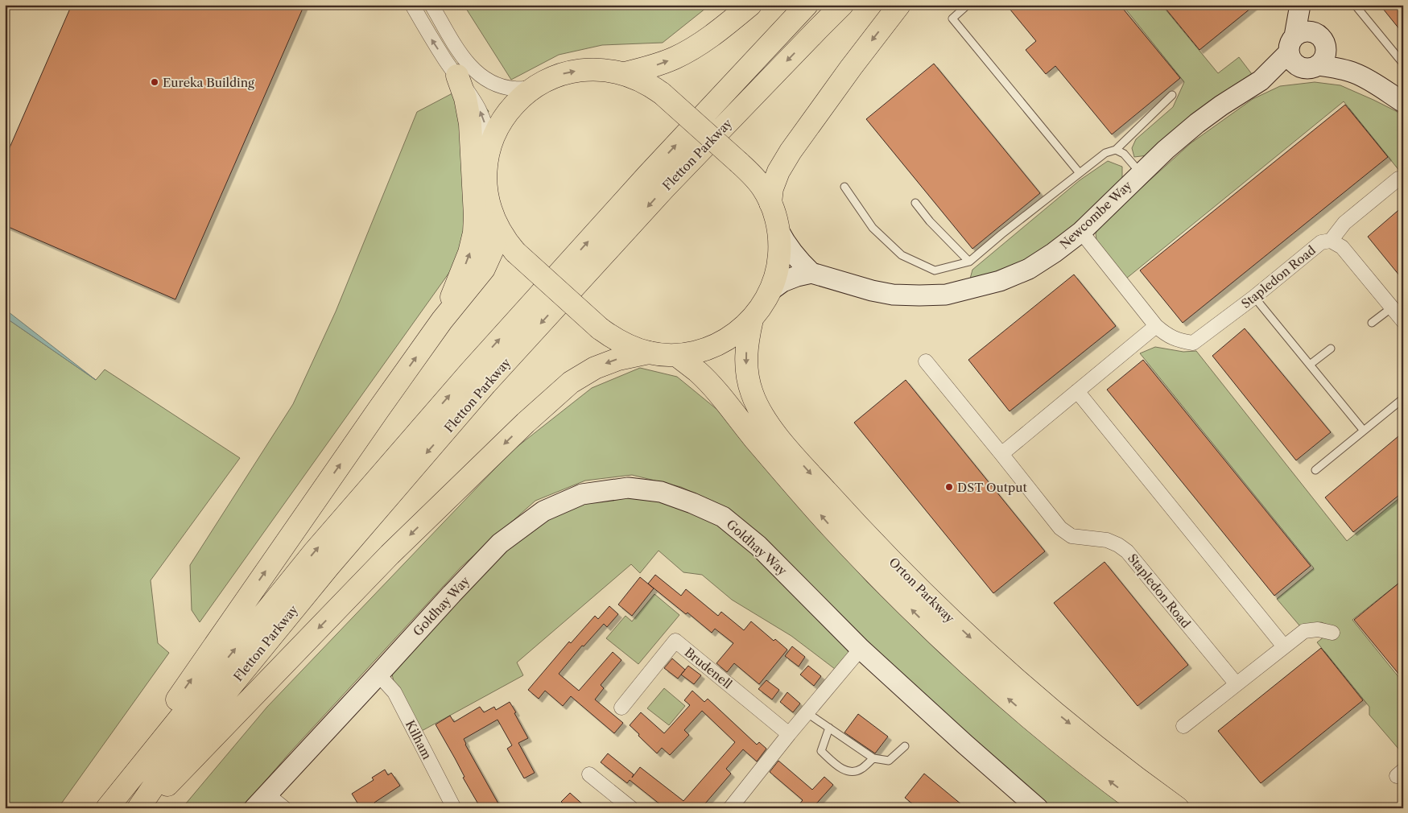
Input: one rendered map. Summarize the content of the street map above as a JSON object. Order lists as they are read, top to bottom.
{
  "streets": {
    "main road": ["Fletton Parkway", "Orton Parkway"],
    "street": [
      "Newcombe Way",
      "Stapledon Road",
      "Goldhay Way",
      "Brudenell",
      "Kilham"
    ]
  },
  "crossings": [
    ["Newcombe Way", "Stapledon Road"],
    ["Goldhay Way", "Kilham"]
  ],
  "places": ["Eureka Building", "DST Output"]
}
